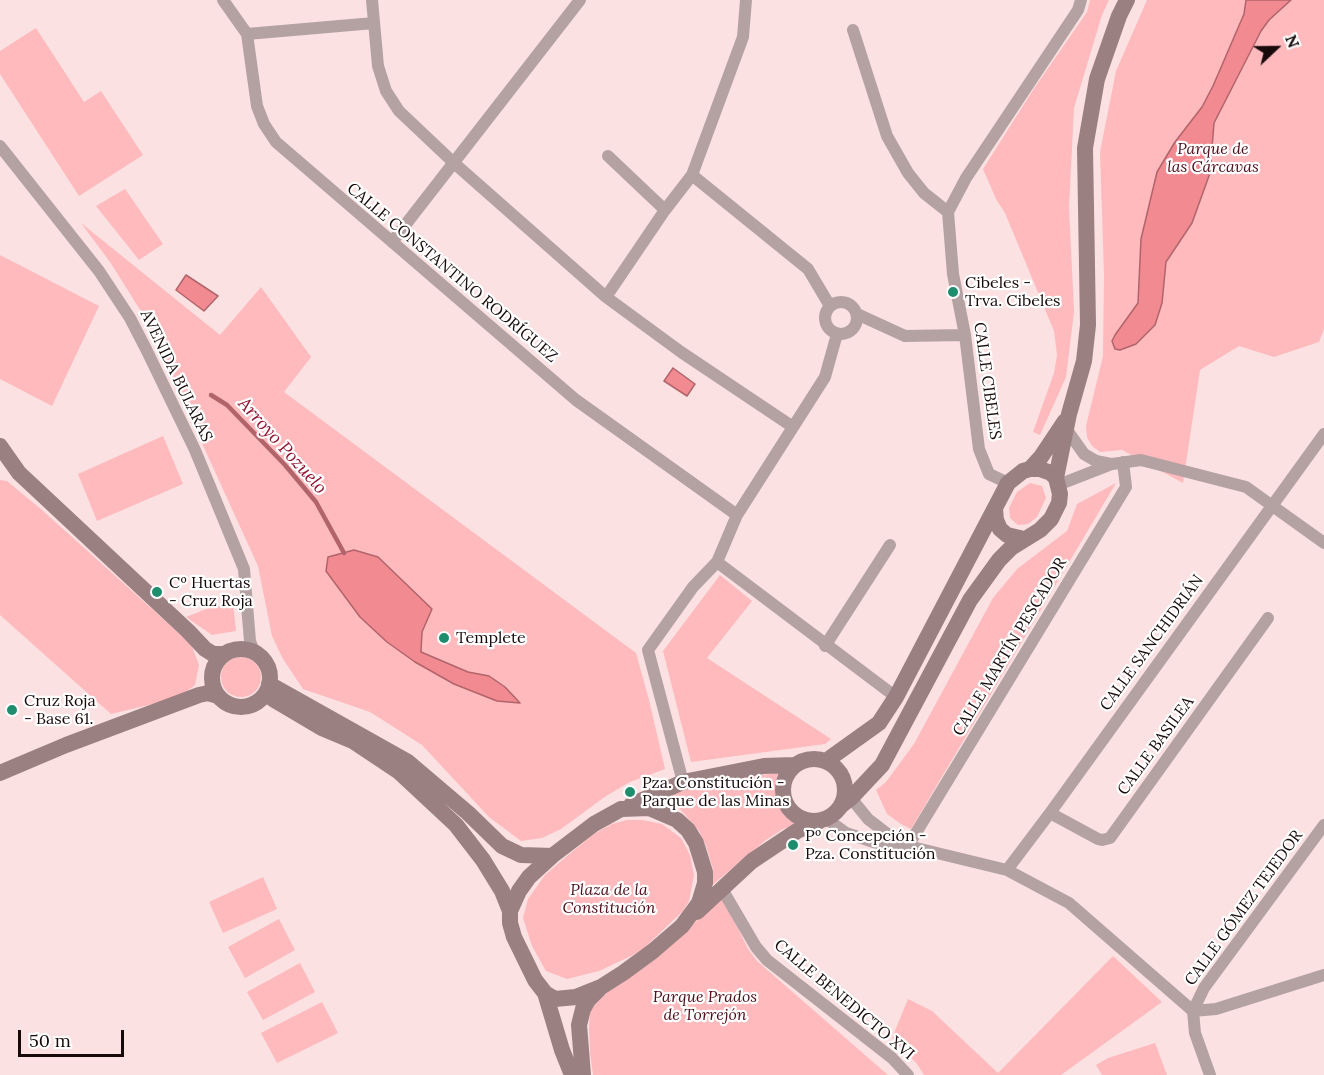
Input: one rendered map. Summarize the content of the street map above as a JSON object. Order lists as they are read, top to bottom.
{
  "streets": {
    "street": [
      "CALLE CONSTANTINO RODRÍGUEZ",
      "AVENIDA BULARAS",
      "CALLE CIBELES",
      "CALLE SANCHIDRIÁN",
      "CALLE MARTÍN PESCADOR",
      "CALLE BASILEA",
      "CALLE GÓMEZ TEJEDOR",
      "CALLE BENEDICTO XVI"
    ]
  },
  "crossings": [
    ["CALLE SANCHIDRIÁN", "CALLE BASILEA"]
  ],
  "water": ["Arroyo Pozuelo"],
  "parks": ["Parque de las Cárcavas", "Plaza de la Constitución", "Parque Prados de Torrejón"],
  "places": [
    "Cibeles - Trva. Cibeles",
    "Cº Huertas - Cruz Roja",
    "Templete",
    "Cruz Roja - Base 61.",
    "Pza. Constitución - Parque de las Minas",
    "Pº Concepción - Pza. Constitución"
  ],
  "scale_bar": "50 m",
  "north": "right"
}
